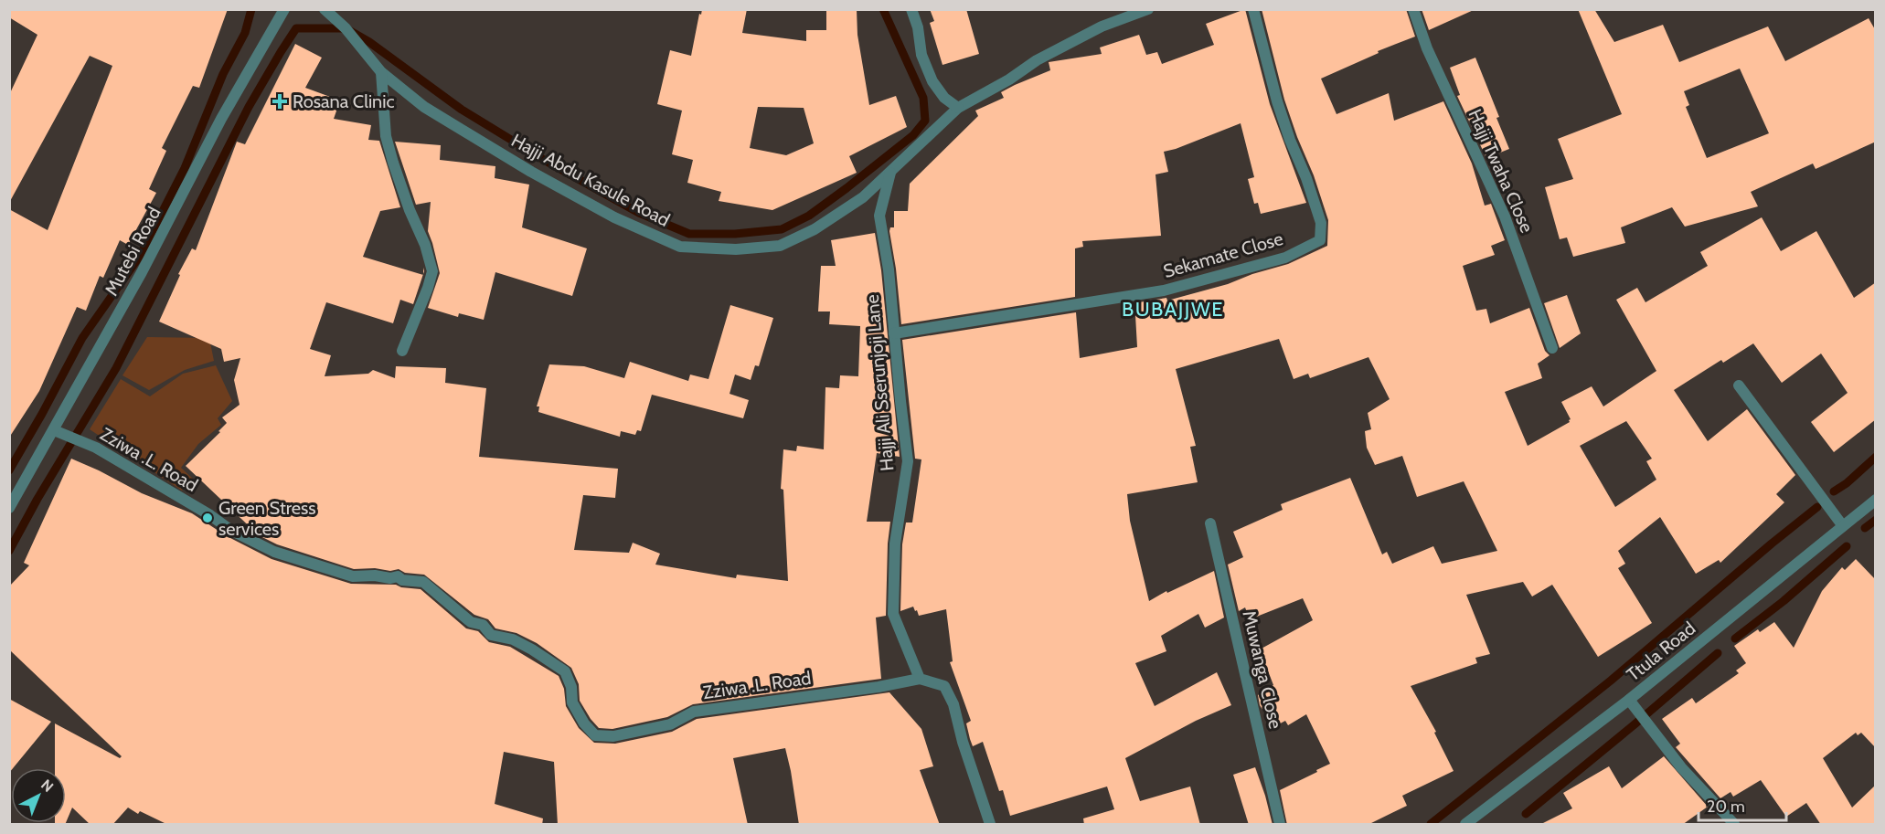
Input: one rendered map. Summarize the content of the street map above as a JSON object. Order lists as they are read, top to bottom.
{
  "streets": {
    "street": [
      "Hajji Twaha Close",
      "Hajji Abdu Kasule Road",
      "Mutebi Road",
      "Sekamate Close",
      "Hajji Ali Sserunjoji Lane",
      "Zziwa .L. Road",
      "Ttula Road",
      "Muwanga Close"
    ]
  },
  "crossings": [
    ["Hajji Abdu Kasule Road", "Hajji Ali Sserunjoji Lane"],
    ["Mutebi Road", "Zziwa .L. Road"],
    ["Sekamate Close", "Hajji Ali Sserunjoji Lane"],
    ["Hajji Ali Sserunjoji Lane", "Zziwa .L. Road"]
  ],
  "districts": ["BUBAJJWE"],
  "places": {
    "health": ["Rosana Clinic"],
    "other": ["Green Stress services"]
  },
  "scale_bar": "20 m",
  "north": "top right"
}
